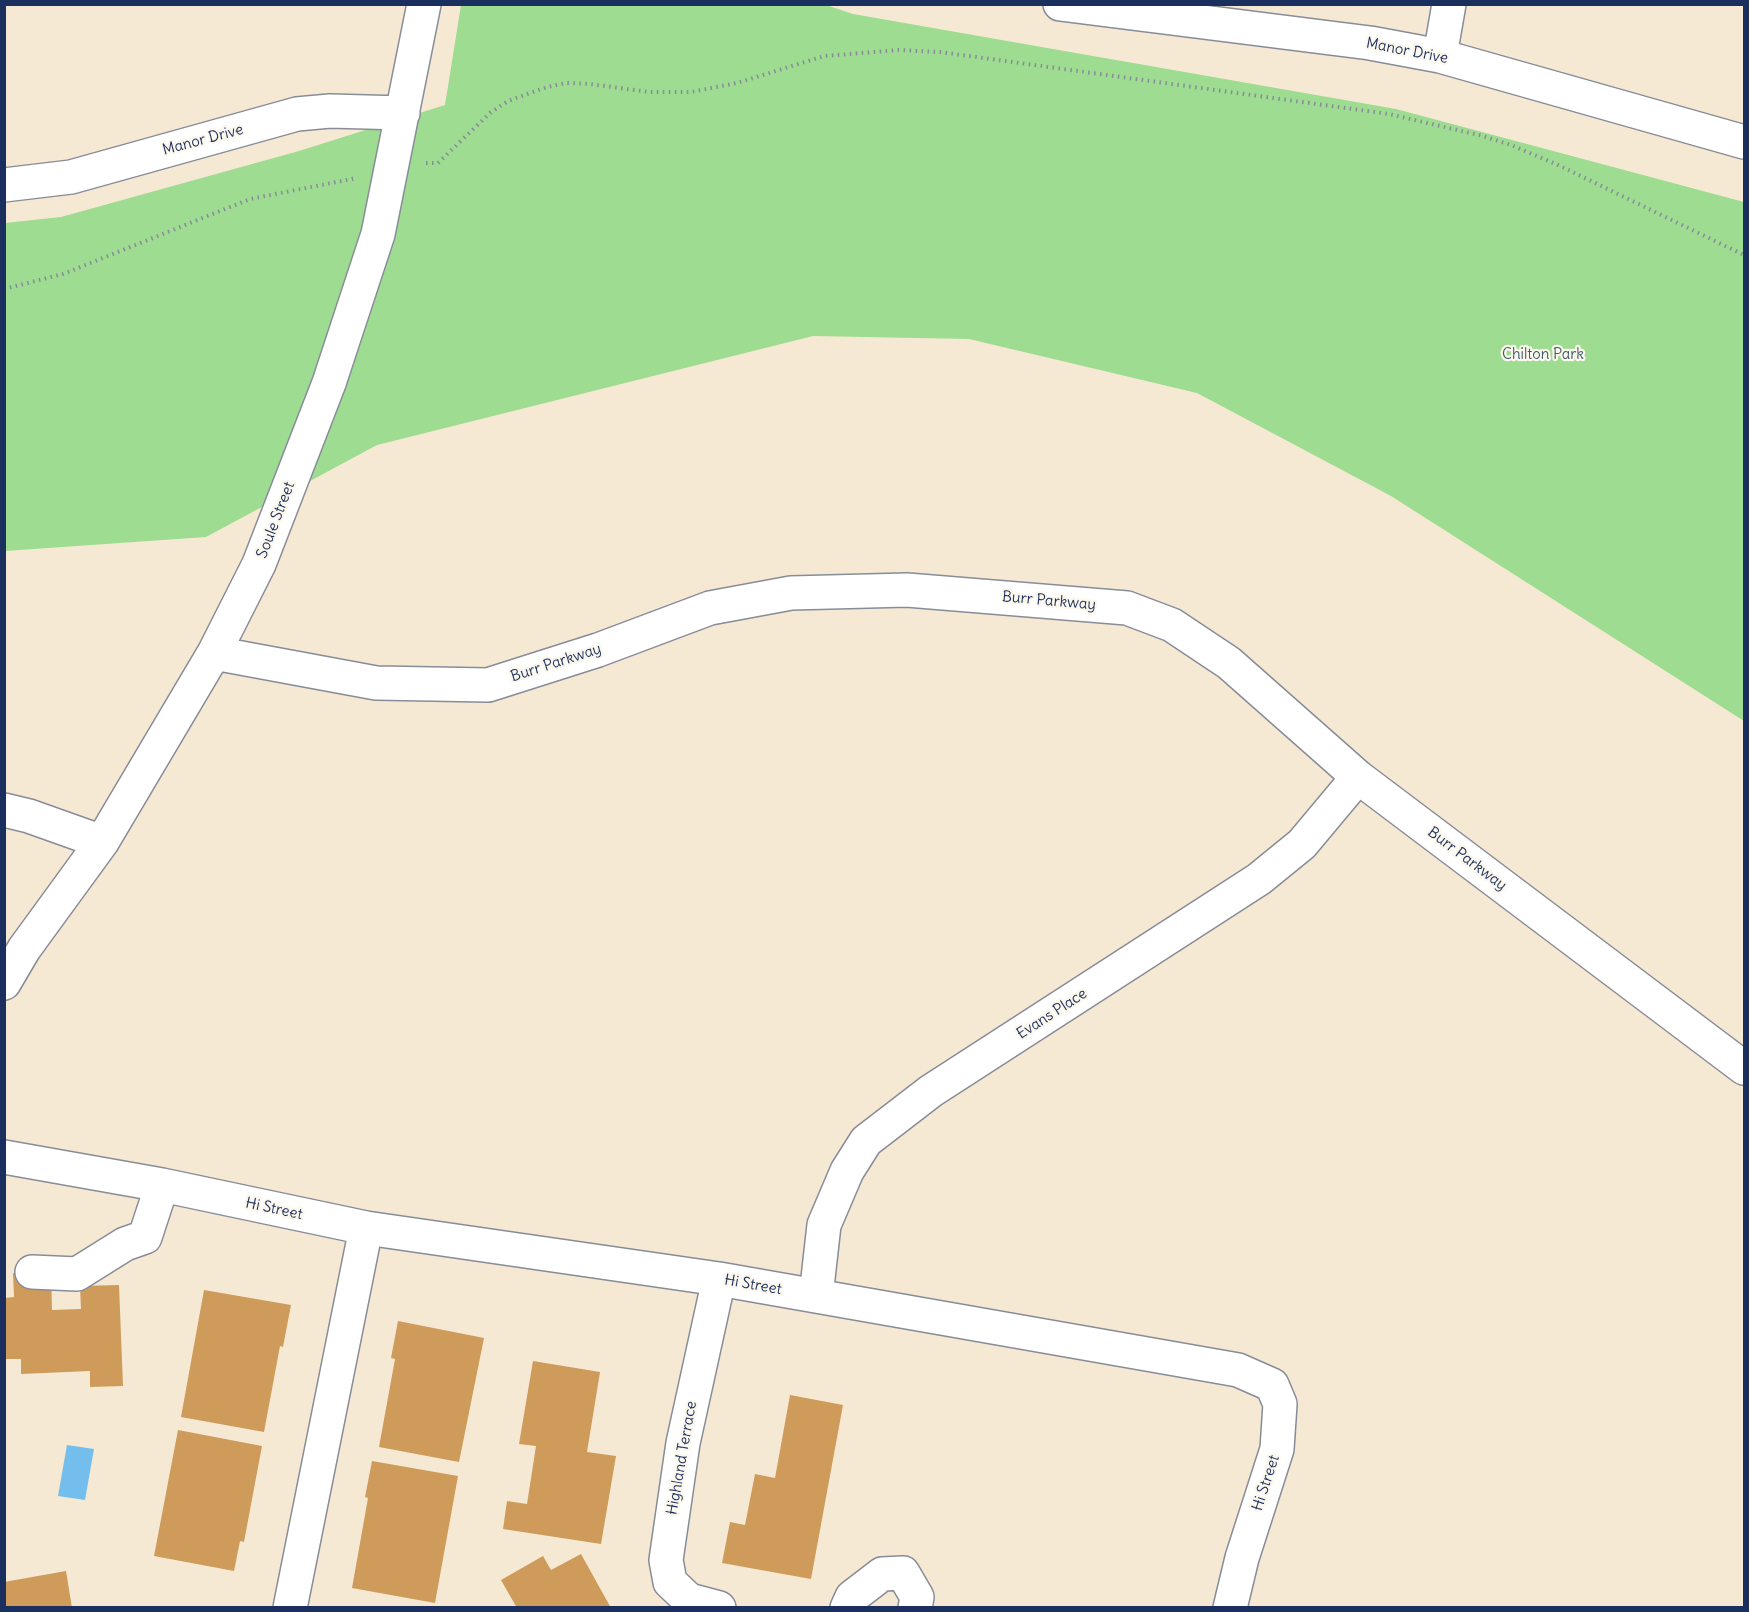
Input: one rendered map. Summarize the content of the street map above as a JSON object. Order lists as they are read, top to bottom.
{
  "streets": {
    "street": [
      "Manor Drive",
      "Soule Street",
      "Burr Parkway",
      "Evans Place",
      "Hi Street",
      "Highland Terrace"
    ]
  },
  "crossings": [
    ["Manor Drive", "Soule Street"],
    ["Soule Street", "Burr Parkway"],
    ["Burr Parkway", "Evans Place"],
    ["Evans Place", "Hi Street"],
    ["Hi Street", "Highland Terrace"]
  ],
  "parks": ["Chilton Park"]
}
